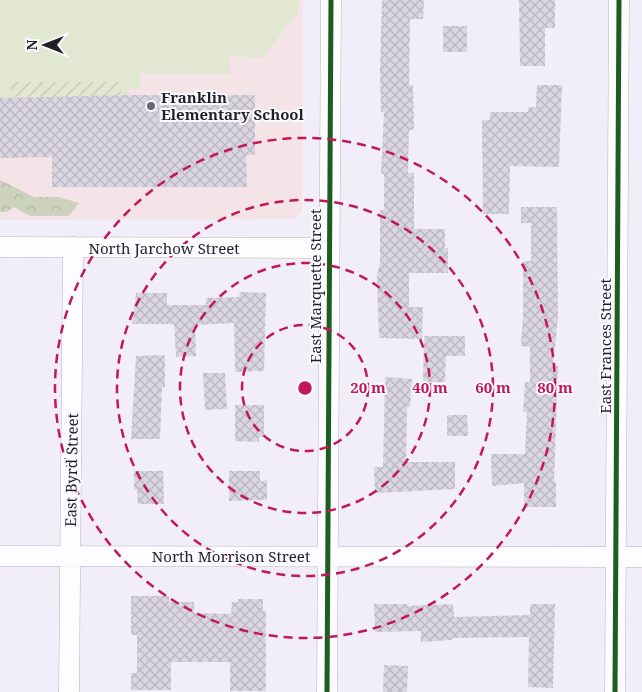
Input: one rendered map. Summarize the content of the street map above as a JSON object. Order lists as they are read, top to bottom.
{
  "streets": {
    "street": [
      "North Jarchow Street",
      "East Marquette Street",
      "East Frances Street",
      "East Byrd Street",
      "North Morrison Street"
    ]
  },
  "crossings": [
    ["North Jarchow Street", "East Marquette Street"],
    ["North Jarchow Street", "East Byrd Street"],
    ["East Marquette Street", "North Morrison Street"],
    ["East Frances Street", "North Morrison Street"],
    ["East Byrd Street", "North Morrison Street"]
  ],
  "places": ["Franklin Elementary School"],
  "north": "left",
  "rings": [
    "20 m",
    "40 m",
    "60 m",
    "80 m"
  ]
}
